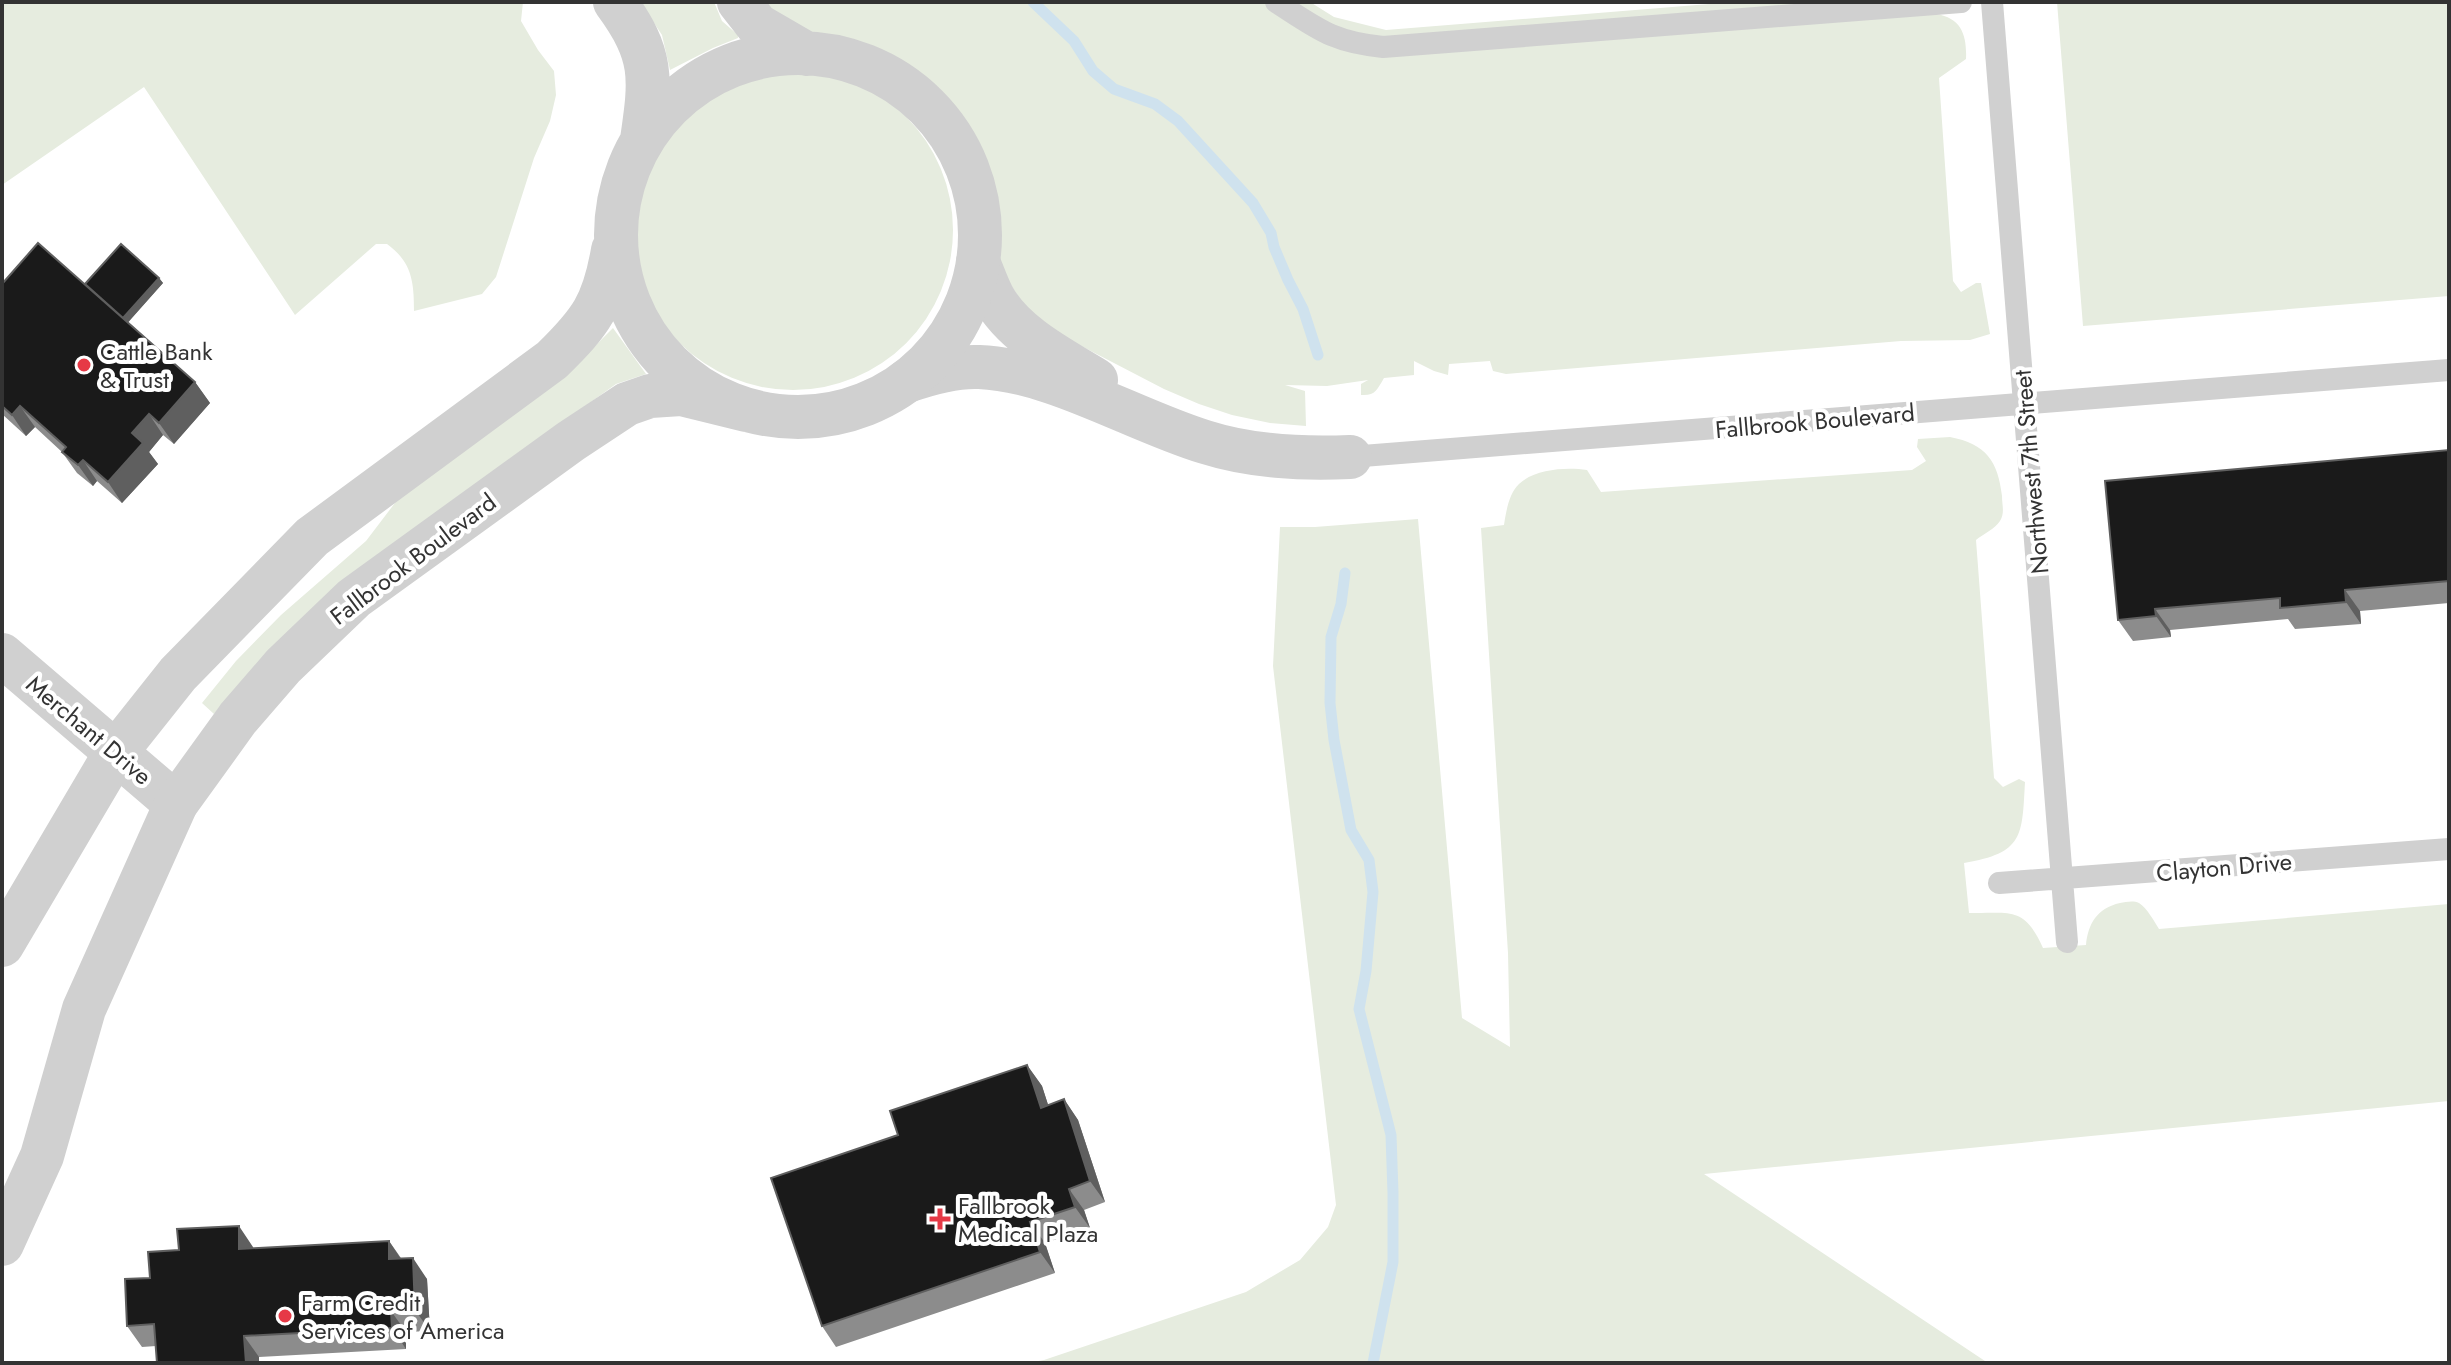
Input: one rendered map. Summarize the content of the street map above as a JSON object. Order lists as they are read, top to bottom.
{
  "streets": {
    "street": ["Fallbrook Boulevard", "Merchant Drive"],
    "lane": ["Northwest 7th Street", "Clayton Drive"]
  },
  "crossings": [
    ["Fallbrook Boulevard", "Northwest 7th Street"],
    ["Fallbrook Boulevard", "Merchant Drive"],
    ["Northwest 7th Street", "Clayton Drive"]
  ],
  "places": {
    "other": ["Cattle Bank & Trust", "Farm Credit Services of America"],
    "health": ["Fallbrook Medical Plaza"]
  }
}
